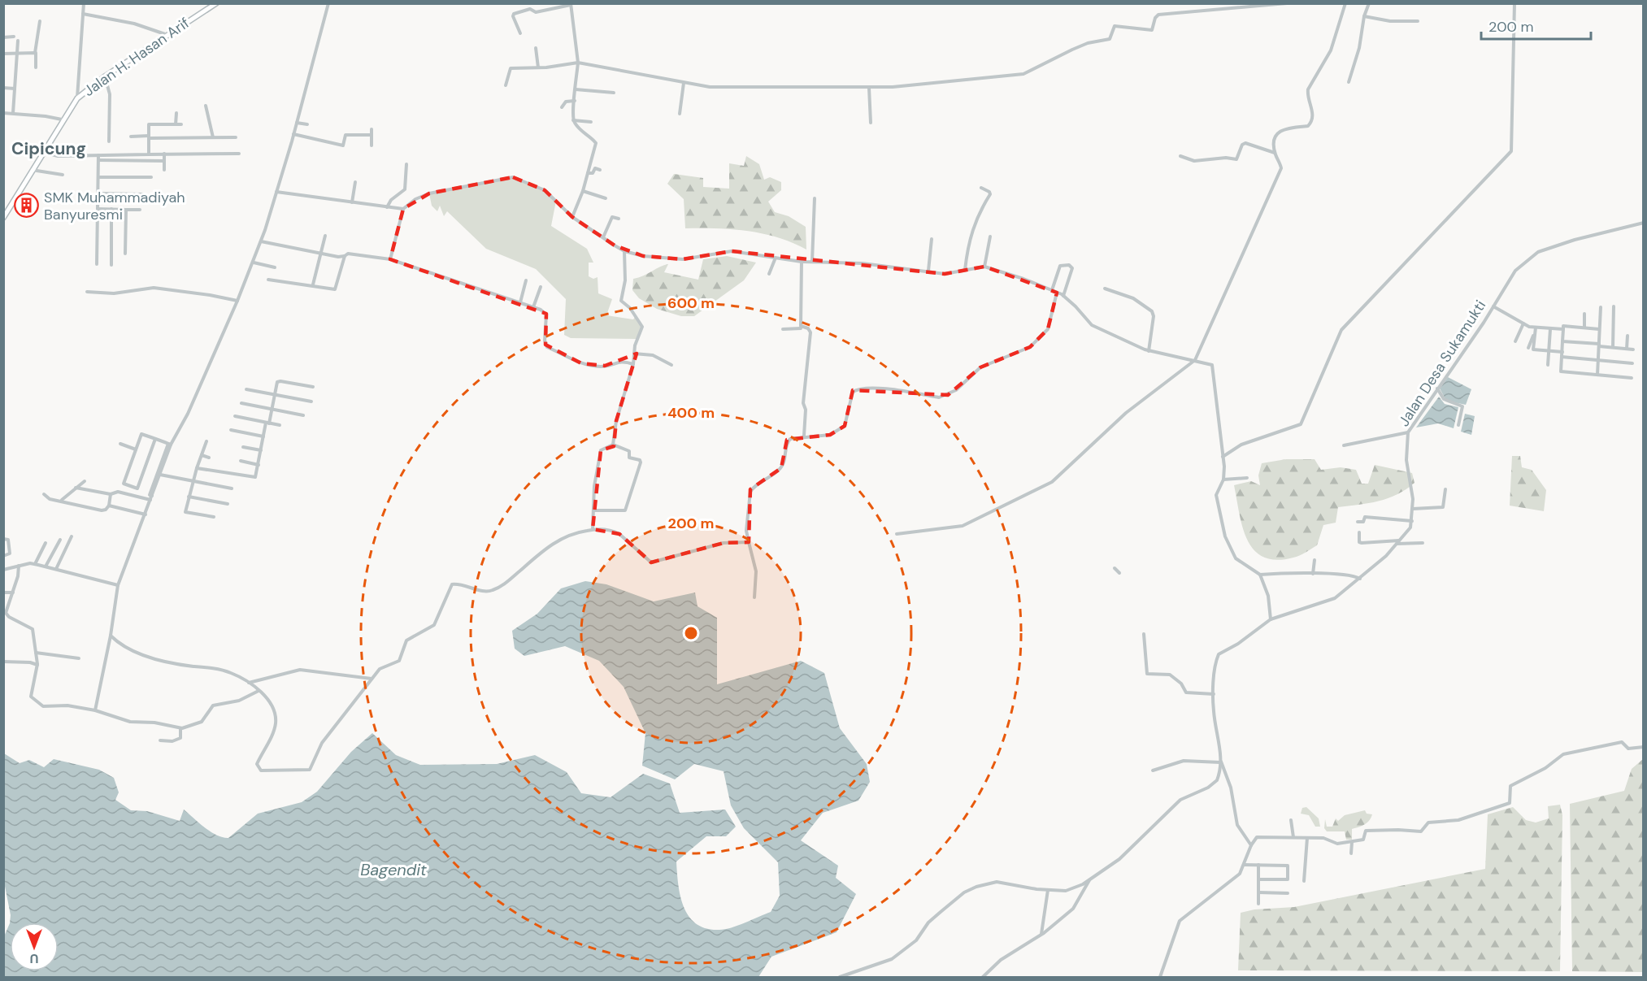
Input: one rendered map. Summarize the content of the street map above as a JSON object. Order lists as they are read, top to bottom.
{
  "streets": {
    "main road": ["Jalan H. Hasan Arif"],
    "street": ["Jalan Desa Sukamukti"]
  },
  "districts": ["Cipicung"],
  "water": ["Bagendit"],
  "places": {
    "building": ["SMK Muhammadiyah Banyuresmi"]
  },
  "scale_bar": "200 m",
  "north": "bottom",
  "rings": ["600 m", "400 m", "200 m"]
}
